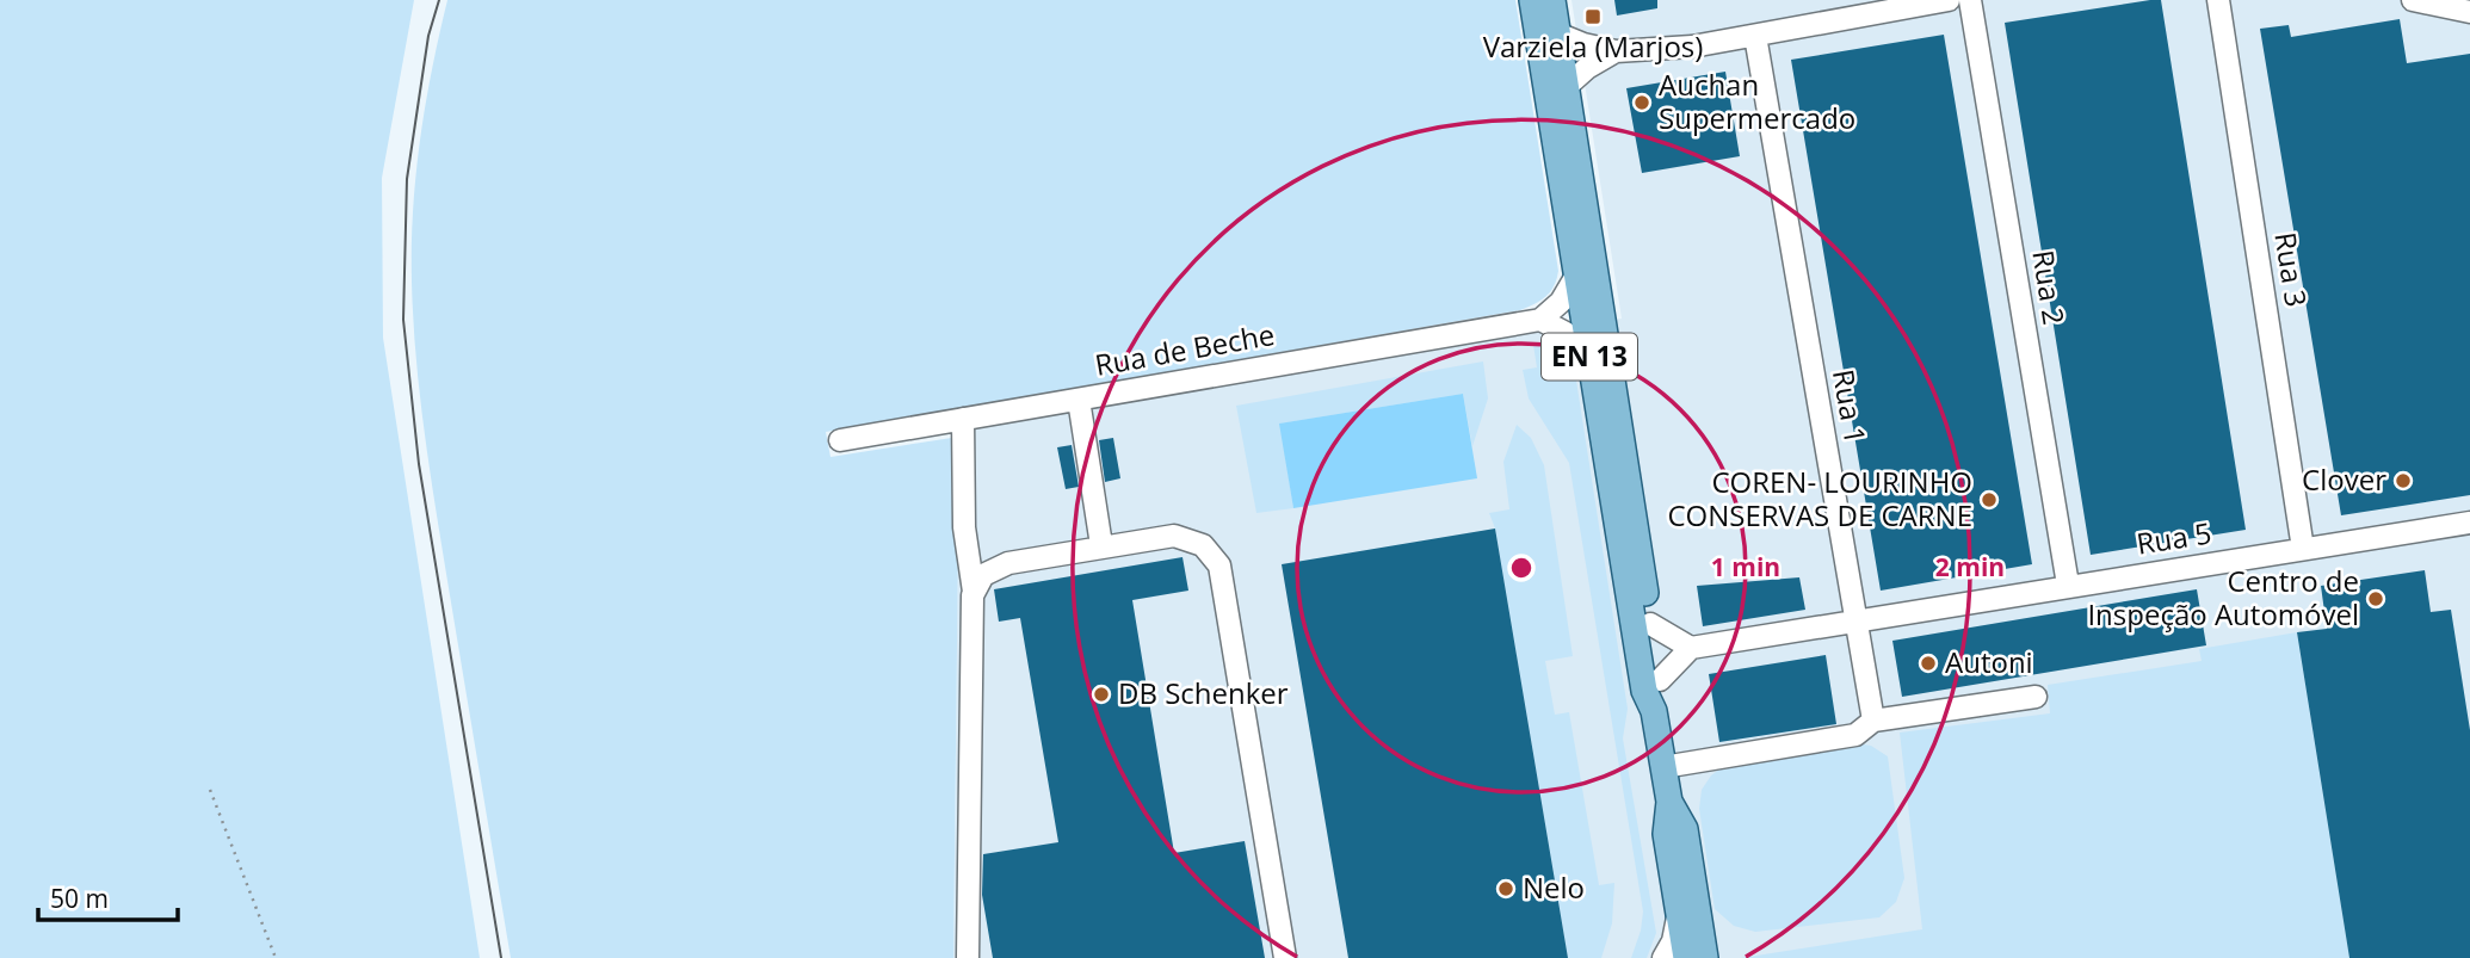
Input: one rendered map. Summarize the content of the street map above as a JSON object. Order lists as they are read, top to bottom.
{
  "streets": {
    "main road": ["EN 13"],
    "street": [
      "Rua 3",
      "Rua 2",
      "Rua de Beche",
      "Rua 1",
      "Rua 5"
    ]
  },
  "crossings": [
    ["Rua 3", "Rua 5"],
    ["Rua 2", "Rua 5"],
    ["Rua 1", "Rua 5"]
  ],
  "places": {
    "transit": ["Varziela (Marjos)"],
    "other": [
      "Auchan Supermercado",
      "Clover",
      "COREN- LOURINHO CONSERVAS DE CARNE",
      "Centro de Inspeção Automóvel",
      "Autoni",
      "DB Schenker",
      "Nelo"
    ]
  },
  "scale_bar": "50 m",
  "rings": ["1 min", "2 min"]
}
